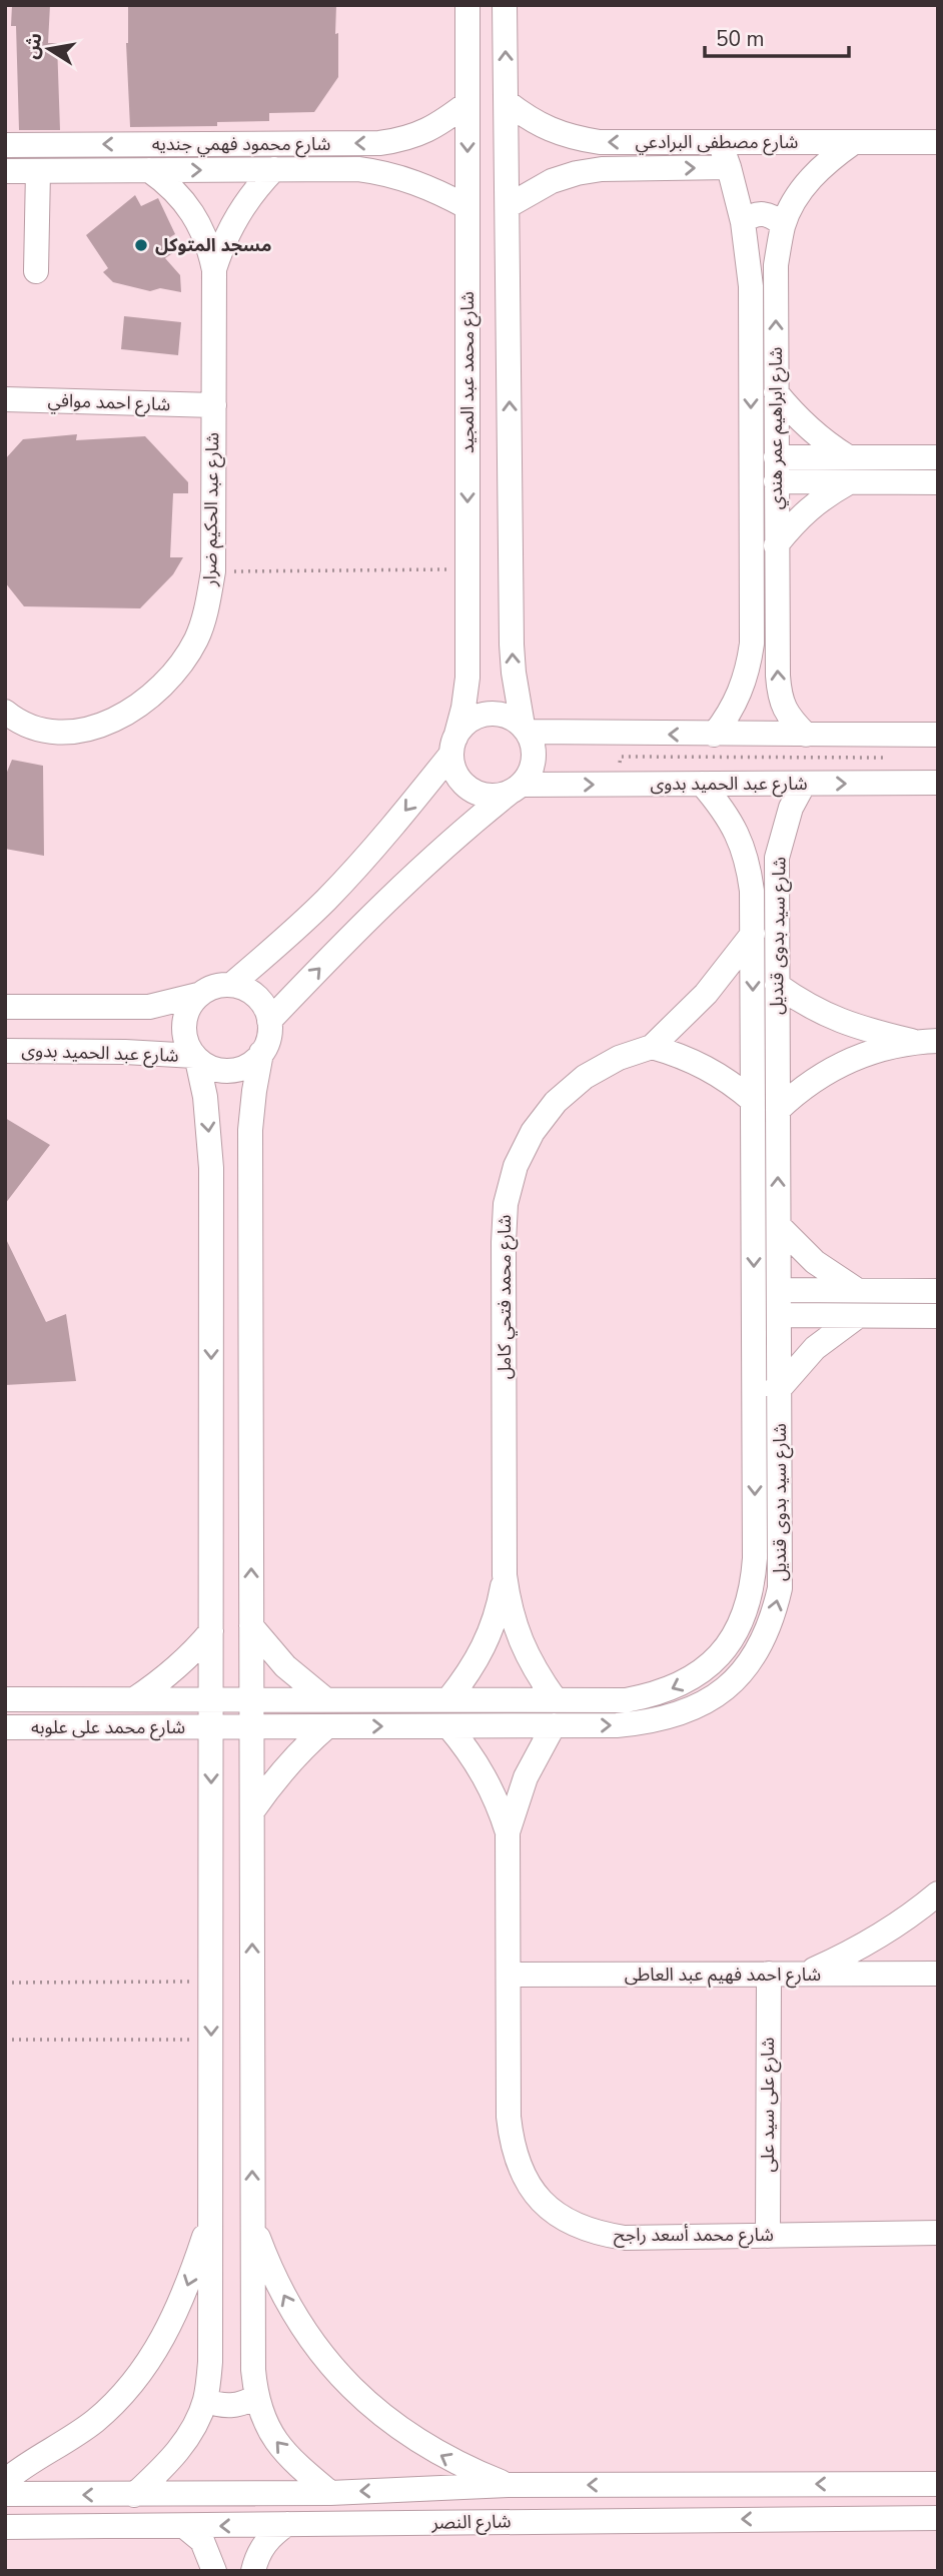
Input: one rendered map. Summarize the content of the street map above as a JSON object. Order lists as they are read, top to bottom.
{
  "streets": {
    "street": [
      "شارع مصطفى البرادعي",
      "شارع محمود فهمي جنديه",
      "شارع محمد عبد المجيد",
      "شارع احمد موافي",
      "شارع ابراهيم عمر هندي",
      "شارع عبد الحكيم ضرار",
      "شارع عبد الحميد بدوى",
      "شارع سيد بدوى قنديل",
      "شارع محمد فتحي كامل",
      "شارع محمد على علوبه",
      "شارع احمد فهيم عبد العاطى",
      "شارع على سيد على",
      "شارع محمد أسعد راجح",
      "شارع النصر"
    ]
  },
  "crossings": [
    ["شارع مصطفى البرادعي", "شارع ابراهيم عمر هندي"],
    ["شارع محمود فهمي جنديه", "شارع محمد عبد المجيد"],
    ["شارع محمود فهمي جنديه", "شارع عبد الحكيم ضرار"],
    ["شارع محمد عبد المجيد", "شارع عبد الحميد بدوى"],
    ["شارع احمد موافي", "شارع عبد الحكيم ضرار"],
    ["شارع عبد الحميد بدوى", "شارع سيد بدوى قنديل"],
    ["شارع سيد بدوى قنديل", "شارع محمد فتحي كامل"],
    ["شارع سيد بدوى قنديل", "شارع محمد على علوبه"],
    ["شارع سيد بدوى قنديل", "شارع محمد أسعد راجح"],
    ["شارع احمد فهيم عبد العاطى", "شارع على سيد على"],
    ["شارع احمد فهيم عبد العاطى", "شارع محمد أسعد راجح"],
    ["شارع على سيد على", "شارع محمد أسعد راجح"]
  ],
  "places": ["مسجد المتوكل"],
  "scale_bar": "50 m",
  "north": "left"
}
